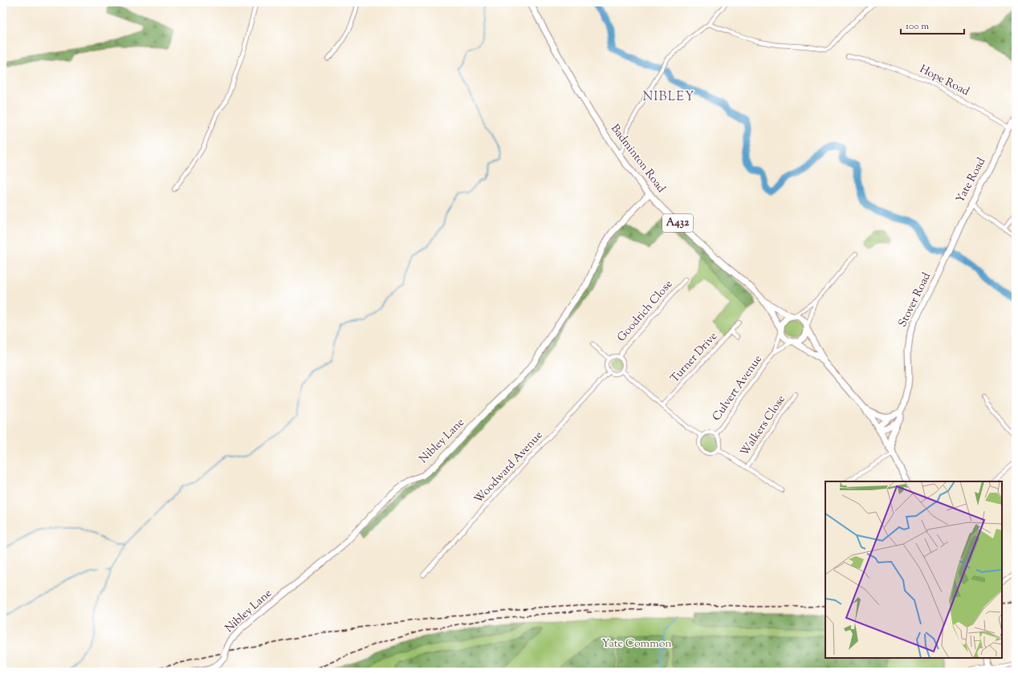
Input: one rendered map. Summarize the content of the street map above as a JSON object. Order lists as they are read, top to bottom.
{
  "streets": {
    "main road": [
      "Badminton Road",
      "Yate Road",
      "A432",
      "Stover Road",
      "Nibley Lane"
    ],
    "street": [
      "Hope Road",
      "Goodrich Close",
      "Turner Drive",
      "Culvert Avenue",
      "Walkers Close",
      "Woodward Avenue"
    ]
  },
  "crossings": [
    ["Hope Road", "Yate Road"],
    ["Badminton Road", "Culvert Avenue"],
    ["Badminton Road", "Nibley Lane"],
    ["Yate Road", "Stover Road"],
    ["Goodrich Close", "Woodward Avenue"]
  ],
  "districts": ["NIBLEY"],
  "parks": ["Yate Common"],
  "scale_bar": "100 m"
}
